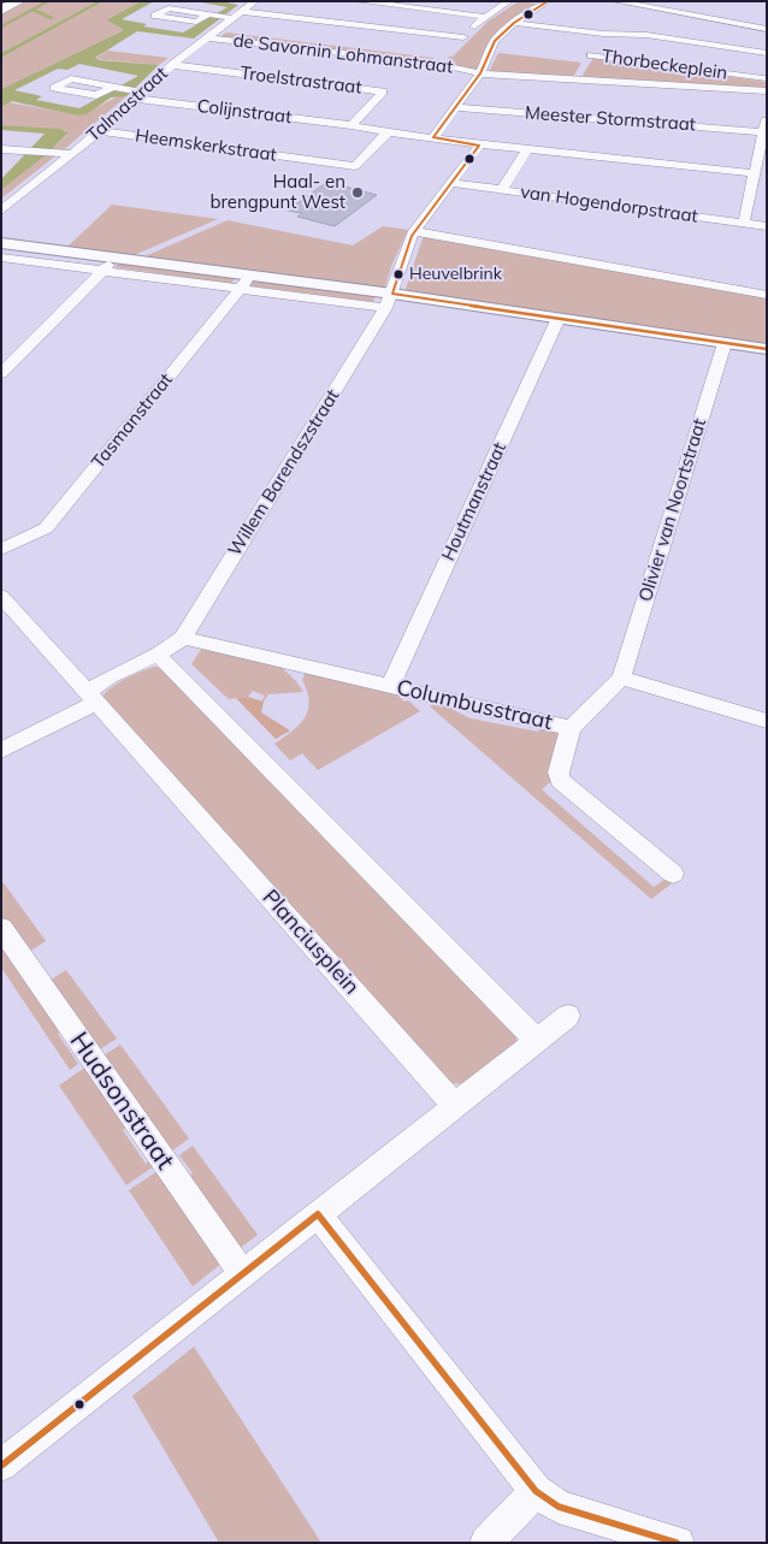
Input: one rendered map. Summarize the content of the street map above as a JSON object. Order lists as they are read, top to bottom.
{
  "streets": {
    "street": [
      "de Savornin Lohmanstraat",
      "Thorbeckeplein",
      "Troelstrastraat",
      "Talmastraat",
      "Colijnstraat",
      "Meester Stormstraat",
      "Heemskerkstraat",
      "van Hogendorpstraat",
      "Tasmanstraat",
      "Willem Barendszstraat",
      "Houtmanstraat",
      "Olivier van Noortstraat",
      "Columbusstraat",
      "Planciusplein",
      "Hudsonstraat"
    ]
  },
  "crossings": [
    ["de Savornin Lohmanstraat", "Thorbeckeplein"],
    ["de Savornin Lohmanstraat", "Talmastraat"],
    ["Troelstrastraat", "Talmastraat"],
    ["Troelstrastraat", "Colijnstraat"],
    ["Talmastraat", "Colijnstraat"],
    ["Talmastraat", "Heemskerkstraat"],
    ["Colijnstraat", "Heemskerkstraat"],
    ["Colijnstraat", "Willem Barendszstraat"],
    ["van Hogendorpstraat", "Willem Barendszstraat"],
    ["Willem Barendszstraat", "Columbusstraat"],
    ["Houtmanstraat", "Columbusstraat"]
  ],
  "places": ["Haal- en brengpunt West", "Heuvelbrink"]
}
